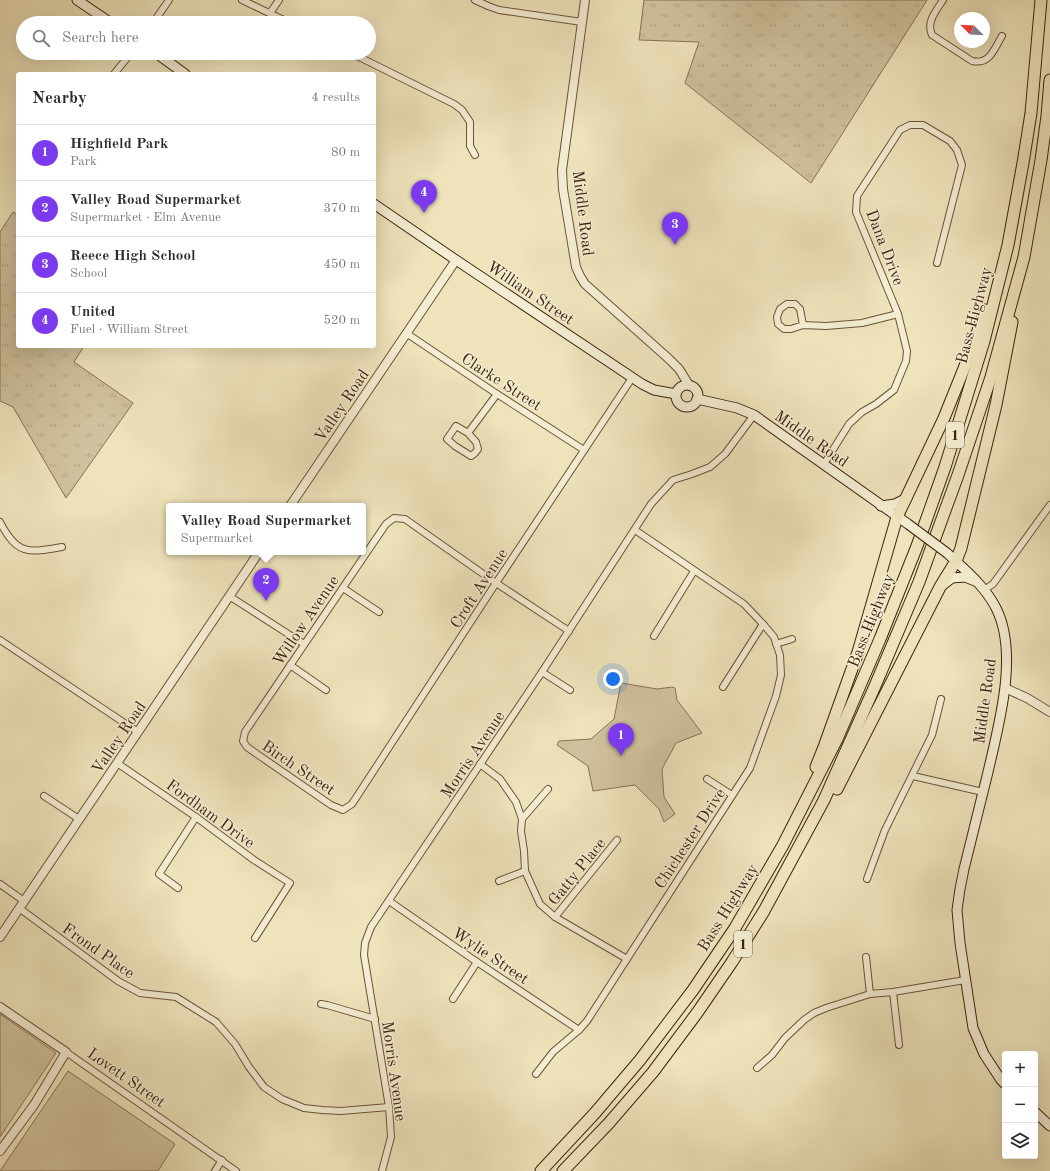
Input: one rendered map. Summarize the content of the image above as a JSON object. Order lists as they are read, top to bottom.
{
  "streets": {
    "highway": ["Bass Highway", "1"],
    "main road": ["Middle Road", "William Street"],
    "street": [
      "Dana Drive",
      "Clarke Street",
      "Valley Road",
      "Croft Avenue",
      "Willow Avenue",
      "Morris Avenue",
      "Birch Street",
      "Fordham Drive",
      "Chichester Drive",
      "Gatty Place",
      "Frond Place",
      "Wylie Street",
      "Lovett Street"
    ]
  },
  "crossings": [
    ["Middle Road", "Dana Drive"],
    ["Middle Road", "William Street"],
    ["Middle Road", "Morris Avenue"],
    ["William Street", "Valley Road"],
    ["William Street", "Croft Avenue"],
    ["Clarke Street", "Valley Road"],
    ["Clarke Street", "Croft Avenue"],
    ["Valley Road", "Fordham Drive"],
    ["Valley Road", "Frond Place"],
    ["Croft Avenue", "Willow Avenue"],
    ["Croft Avenue", "Birch Street"],
    ["Willow Avenue", "Birch Street"],
    ["Morris Avenue", "Chichester Drive"],
    ["Morris Avenue", "Frond Place"],
    ["Morris Avenue", "Wylie Street"],
    ["Chichester Drive", "Wylie Street"]
  ],
  "north": "top left",
  "page": {
    "search": "Search here",
    "heading": ["Nearby", "4 results"],
    "list": [
      {
        "mark": "1",
        "name": "Highfield Park",
        "note": "Park",
        "value": "80 m"
      },
      {
        "mark": "2",
        "name": "Valley Road Supermarket",
        "note": "Supermarket · Elm Avenue",
        "value": "370 m"
      },
      {
        "mark": "3",
        "name": "Reece High School",
        "note": "School",
        "value": "450 m"
      },
      {
        "mark": "4",
        "name": "United",
        "note": "Fuel · William Street",
        "value": "520 m"
      }
    ],
    "pins": [
      "4",
      "3",
      "2",
      "1"
    ],
    "popup": ["Valley Road Supermarket", "Supermarket"],
    "map_buttons": ["+", "−"]
  }
}
